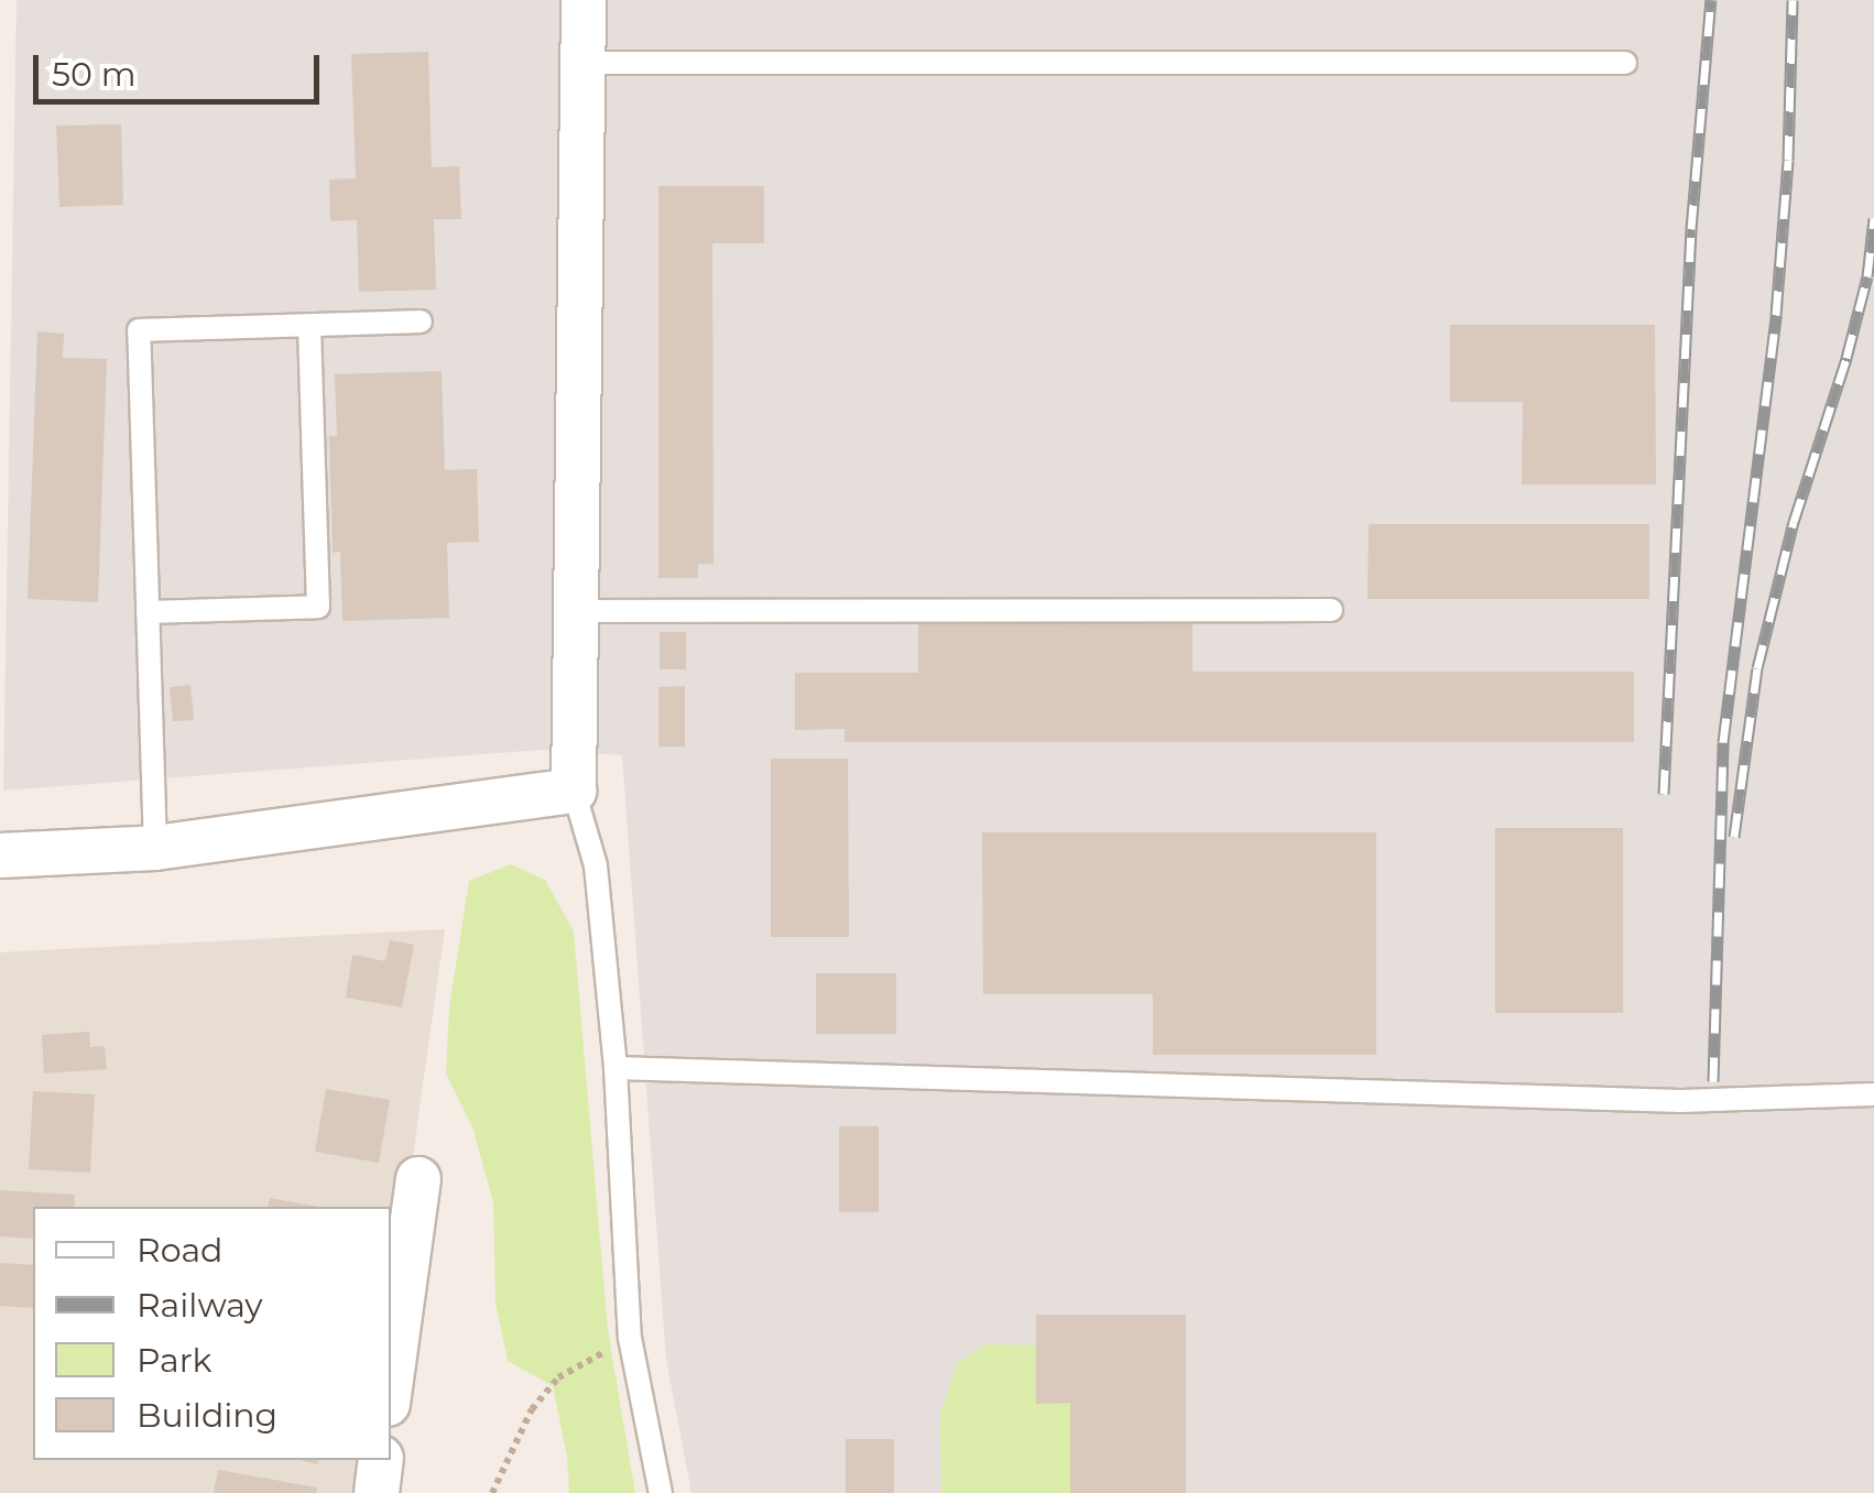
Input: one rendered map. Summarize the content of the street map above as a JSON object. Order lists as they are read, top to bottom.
{
  "legend": [
    "Road",
    "Railway",
    "Park",
    "Building"
  ],
  "scale_bar": "50 m"
}
